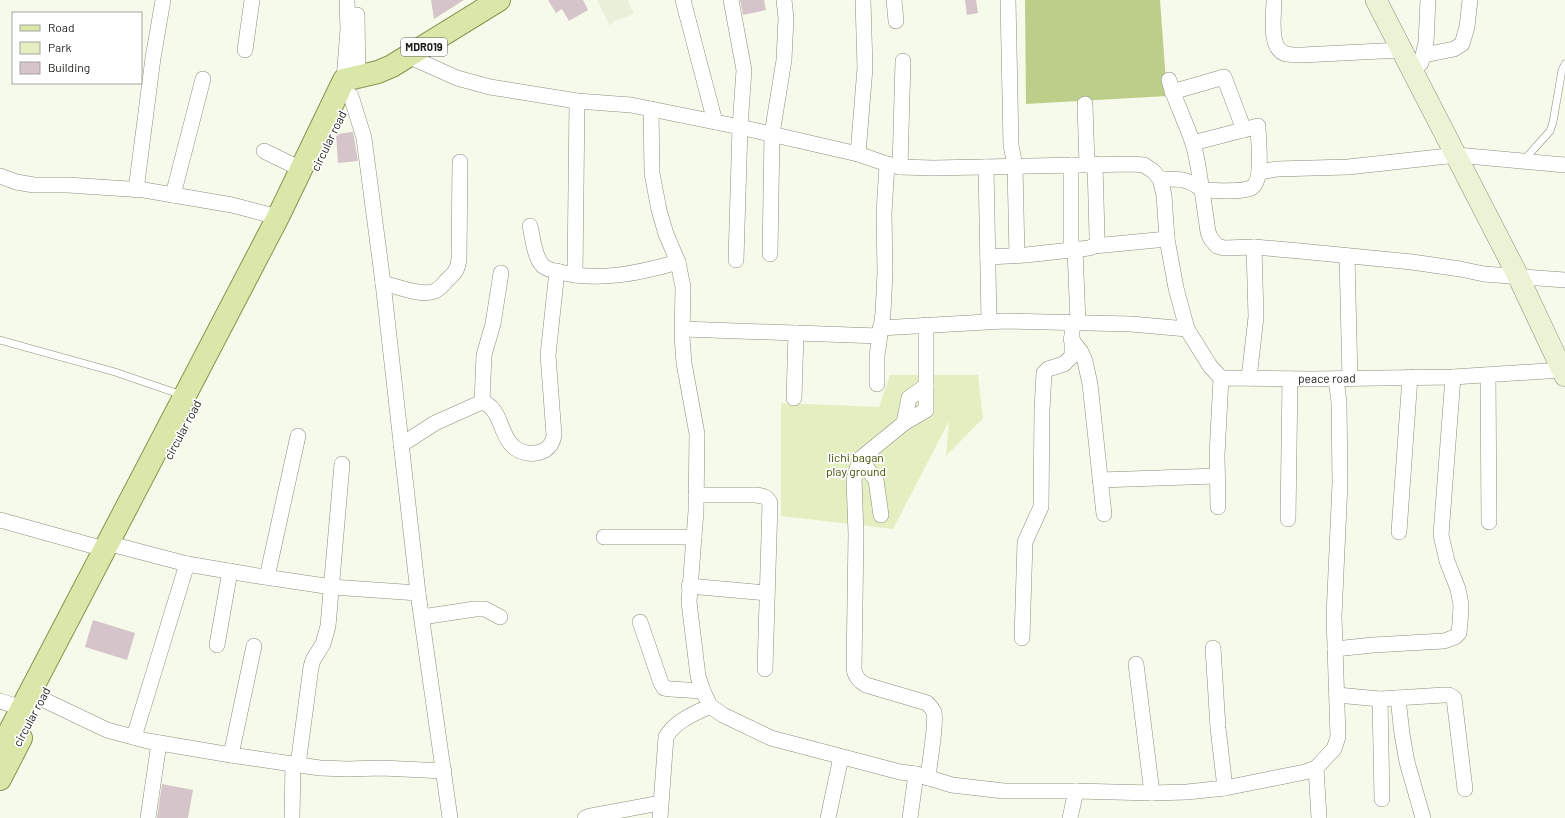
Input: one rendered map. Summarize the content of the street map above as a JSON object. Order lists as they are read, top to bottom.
{
  "streets": {
    "main road": ["MDR019", "circular road"],
    "street": ["peace road"]
  },
  "crossings": [
    ["MDR019", "circular road"]
  ],
  "parks": ["lichi bagan play ground"],
  "legend": ["Road", "Park", "Building"]
}
